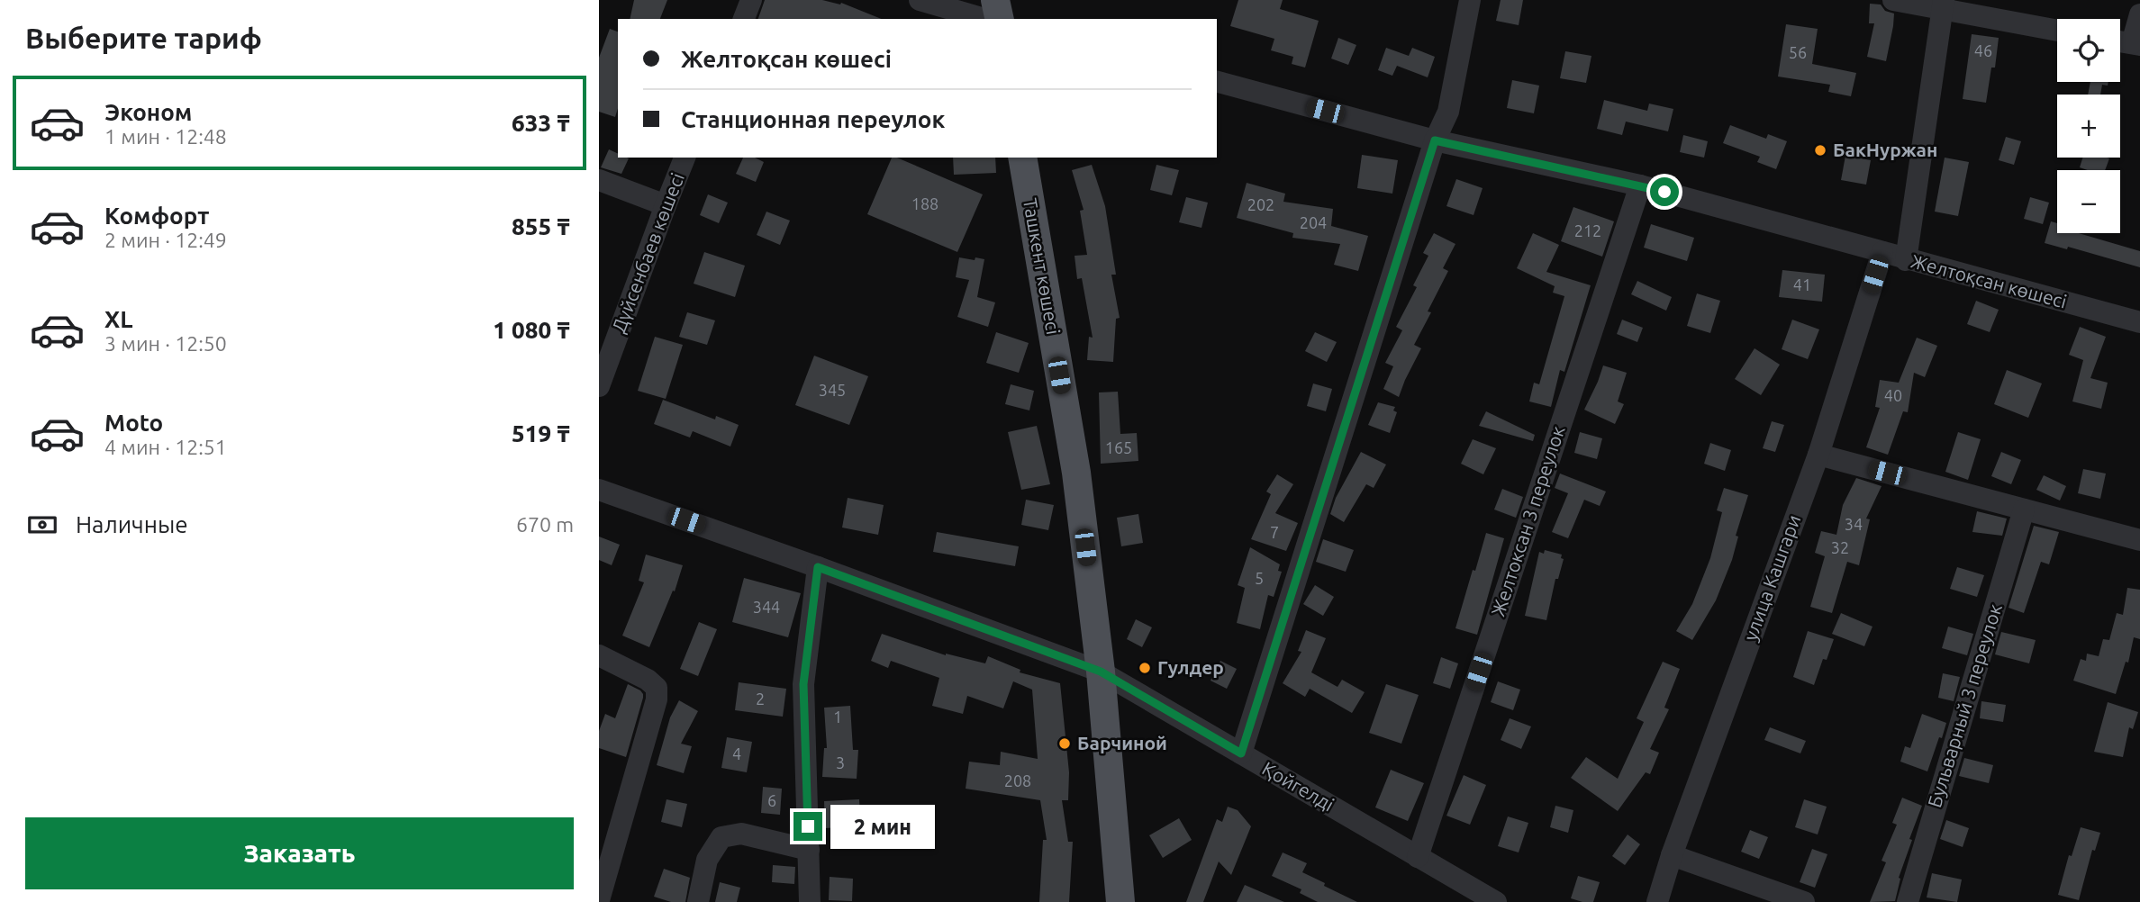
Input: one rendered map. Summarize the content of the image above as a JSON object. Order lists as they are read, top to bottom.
{
  "streets": {
    "main road": ["Ташкент көшесі"],
    "street": [
      "Дүйсенбаев көшесі",
      "Желтоқсан көшесі",
      "Желтоксан 3 переулок",
      "улица Кашгари",
      "Бульварный 3 переулок",
      "Қойгелді"
    ]
  },
  "crossings": [
    ["Ташкент көшесі", "Қойгелді"],
    ["Желтоқсан көшесі", "Желтоксан 3 переулок"],
    ["Желтоқсан көшесі", "улица Кашгари"],
    ["Желтоксан 3 переулок", "Қойгелді"]
  ],
  "places": ["БакНуржан", "Гулдер", "Барчиной"],
  "house_numbers": [
    "46",
    "56",
    "188",
    "202",
    "204",
    "212",
    "41",
    "345",
    "40",
    "165",
    "34",
    "7",
    "32",
    "5",
    "344",
    "2",
    "1",
    "4",
    "3",
    "208",
    "6"
  ],
  "page": {
    "heading": "Выберите тариф",
    "map_buttons": ["+", "−"],
    "banner": ["Желтоқсан көшесі", "Станционная переулок"],
    "list": [
      {
        "name": "Эконом",
        "note": "1 мин · 12:48",
        "value": "633 ₸"
      },
      {
        "name": "Комфорт",
        "note": "2 мин · 12:49",
        "value": "855 ₸"
      },
      {
        "name": "XL",
        "note": "3 мин · 12:50",
        "value": "1 080 ₸"
      },
      {
        "name": "Moto",
        "note": "4 мин · 12:51",
        "value": "519 ₸"
      }
    ],
    "pay": ["Наличные", "670 m"],
    "buttons": "Заказать",
    "bubble": "2 мин"
  }
}
